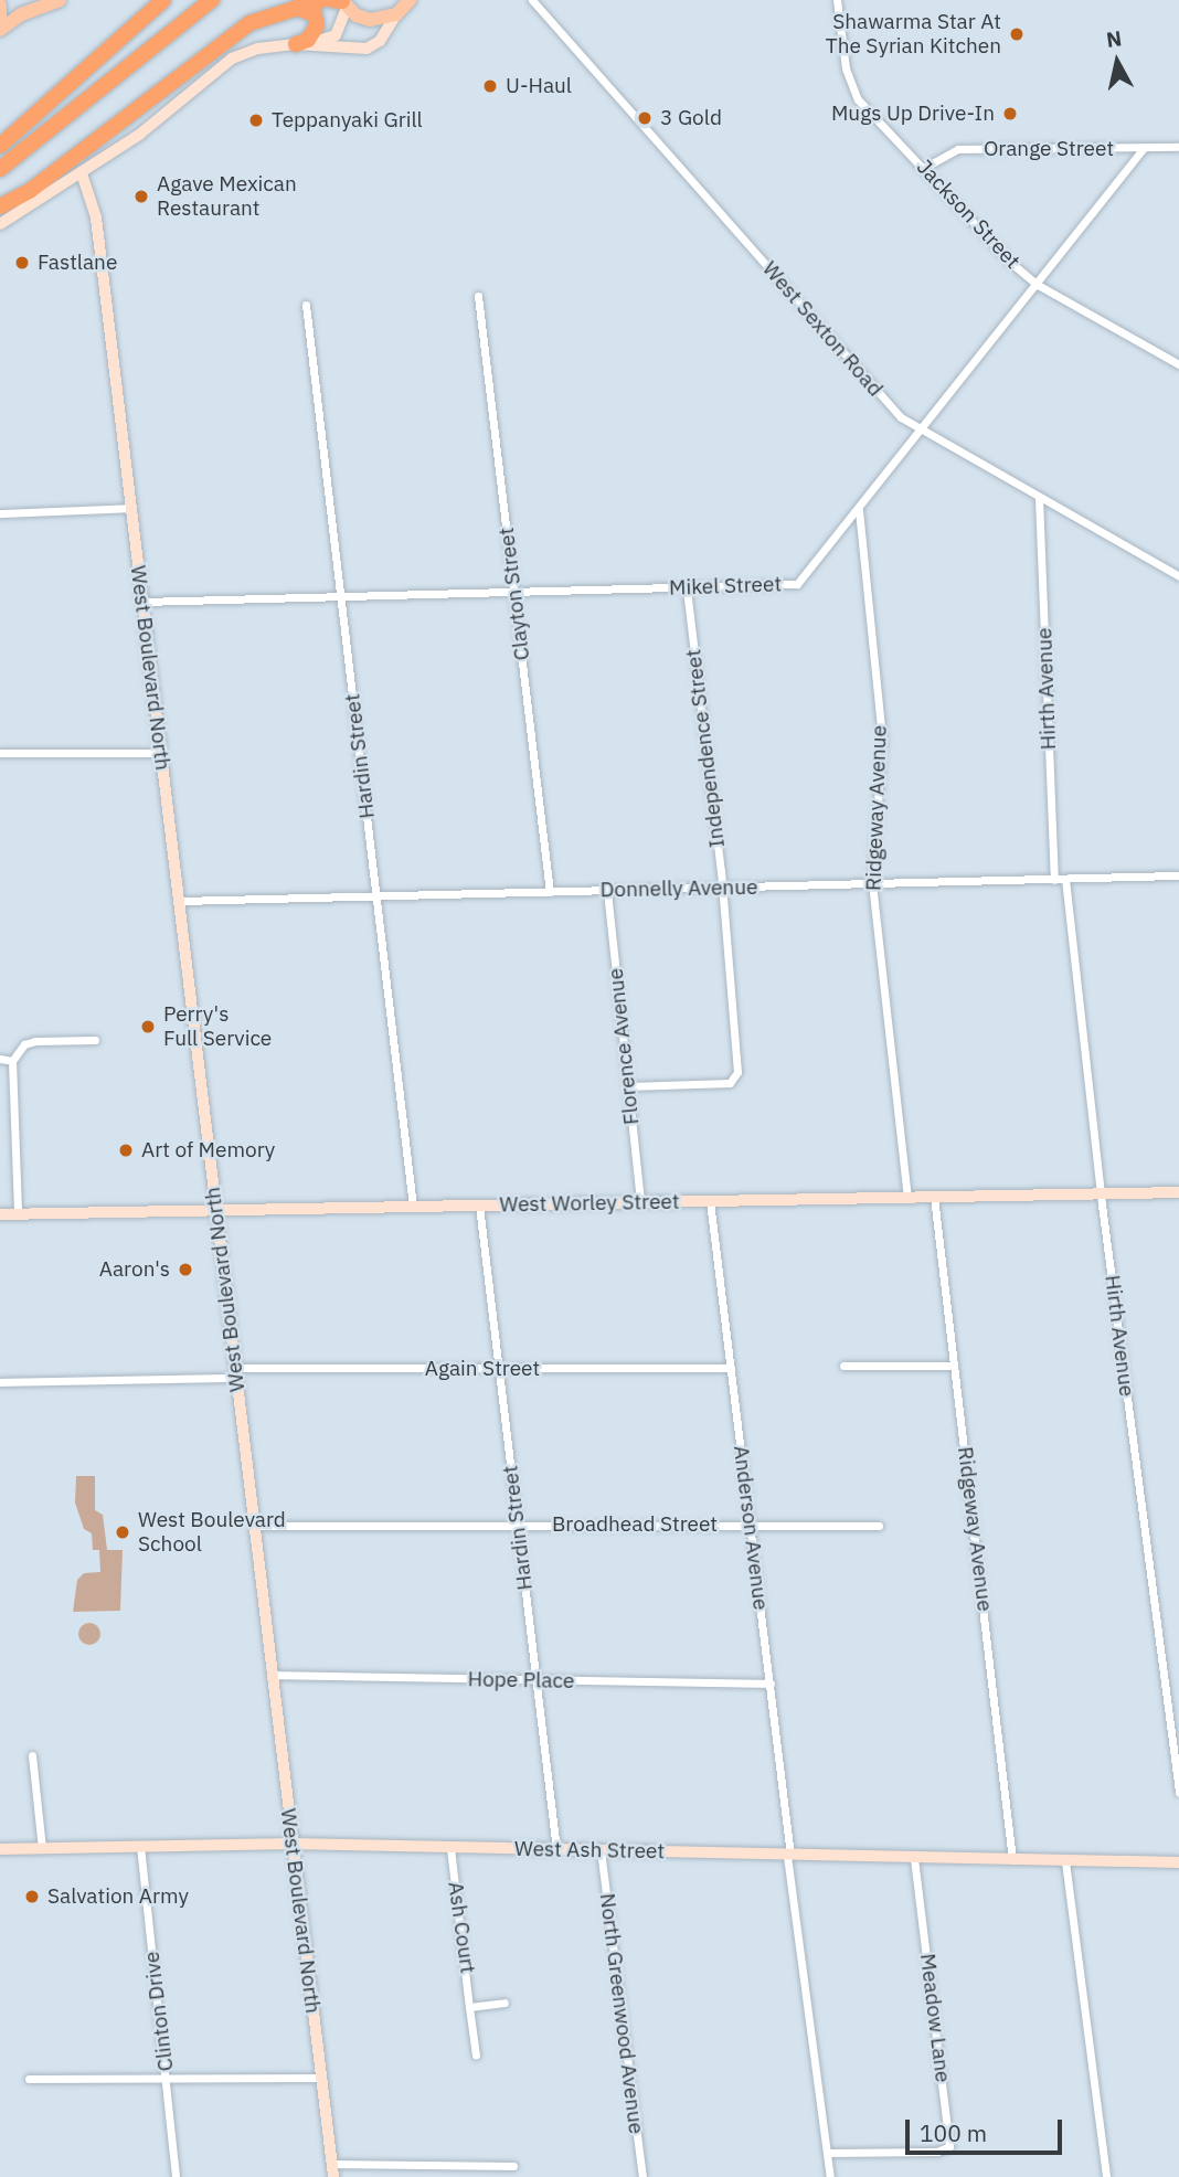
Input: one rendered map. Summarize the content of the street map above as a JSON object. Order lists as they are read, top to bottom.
{
  "streets": {
    "street": [
      "Orange Street",
      "Jackson Street",
      "West Sexton Road",
      "Mikel Street",
      "Clayton Street",
      "West Boulevard North",
      "Hirth Avenue",
      "Independence Street",
      "Hardin Street",
      "Ridgeway Avenue",
      "Donnelly Avenue",
      "Florence Avenue",
      "West Worley Street",
      "Again Street",
      "Broadhead Street",
      "Anderson Avenue",
      "Hope Place",
      "West Ash Street",
      "Ash Court",
      "Clinton Drive",
      "North Greenwood Avenue",
      "Meadow Lane"
    ]
  },
  "crossings": [
    ["Orange Street", "Jackson Street"],
    ["Orange Street", "Mikel Street"],
    ["Jackson Street", "Mikel Street"],
    ["West Sexton Road", "Mikel Street"],
    ["West Sexton Road", "Hirth Avenue"],
    ["Mikel Street", "Clayton Street"],
    ["Mikel Street", "West Boulevard North"],
    ["Mikel Street", "Independence Street"],
    ["Mikel Street", "Hardin Street"],
    ["Mikel Street", "Ridgeway Avenue"],
    ["Clayton Street", "Donnelly Avenue"],
    ["West Boulevard North", "Donnelly Avenue"],
    ["West Boulevard North", "West Worley Street"],
    ["West Boulevard North", "Again Street"],
    ["West Boulevard North", "Broadhead Street"],
    ["West Boulevard North", "Hope Place"],
    ["West Boulevard North", "West Ash Street"],
    ["Hirth Avenue", "Donnelly Avenue"],
    ["Hirth Avenue", "West Worley Street"],
    ["Independence Street", "Donnelly Avenue"],
    ["Independence Street", "Florence Avenue"],
    ["Hardin Street", "Donnelly Avenue"],
    ["Hardin Street", "West Worley Street"],
    ["Hardin Street", "Again Street"],
    ["Hardin Street", "Broadhead Street"],
    ["Hardin Street", "Hope Place"],
    ["Hardin Street", "West Ash Street"],
    ["Ridgeway Avenue", "Donnelly Avenue"],
    ["Ridgeway Avenue", "West Worley Street"],
    ["Ridgeway Avenue", "West Ash Street"],
    ["Donnelly Avenue", "Florence Avenue"],
    ["Florence Avenue", "West Worley Street"],
    ["West Worley Street", "Anderson Avenue"],
    ["Again Street", "Anderson Avenue"],
    ["Broadhead Street", "Anderson Avenue"],
    ["Anderson Avenue", "Hope Place"],
    ["Anderson Avenue", "West Ash Street"],
    ["Anderson Avenue", "Meadow Lane"],
    ["West Ash Street", "Ash Court"],
    ["West Ash Street", "Clinton Drive"],
    ["West Ash Street", "North Greenwood Avenue"],
    ["West Ash Street", "Meadow Lane"]
  ],
  "places": [
    "Shawarma Star At The Syrian Kitchen",
    "U-Haul",
    "Mugs Up Drive-In",
    "3 Gold",
    "Teppanyaki Grill",
    "Agave Mexican Restaurant",
    "Fastlane",
    "Perry's Full Service",
    "Art of Memory",
    "Aaron's",
    "West Boulevard School",
    "Salvation Army"
  ],
  "scale_bar": "100 m",
  "north": "top"
}
